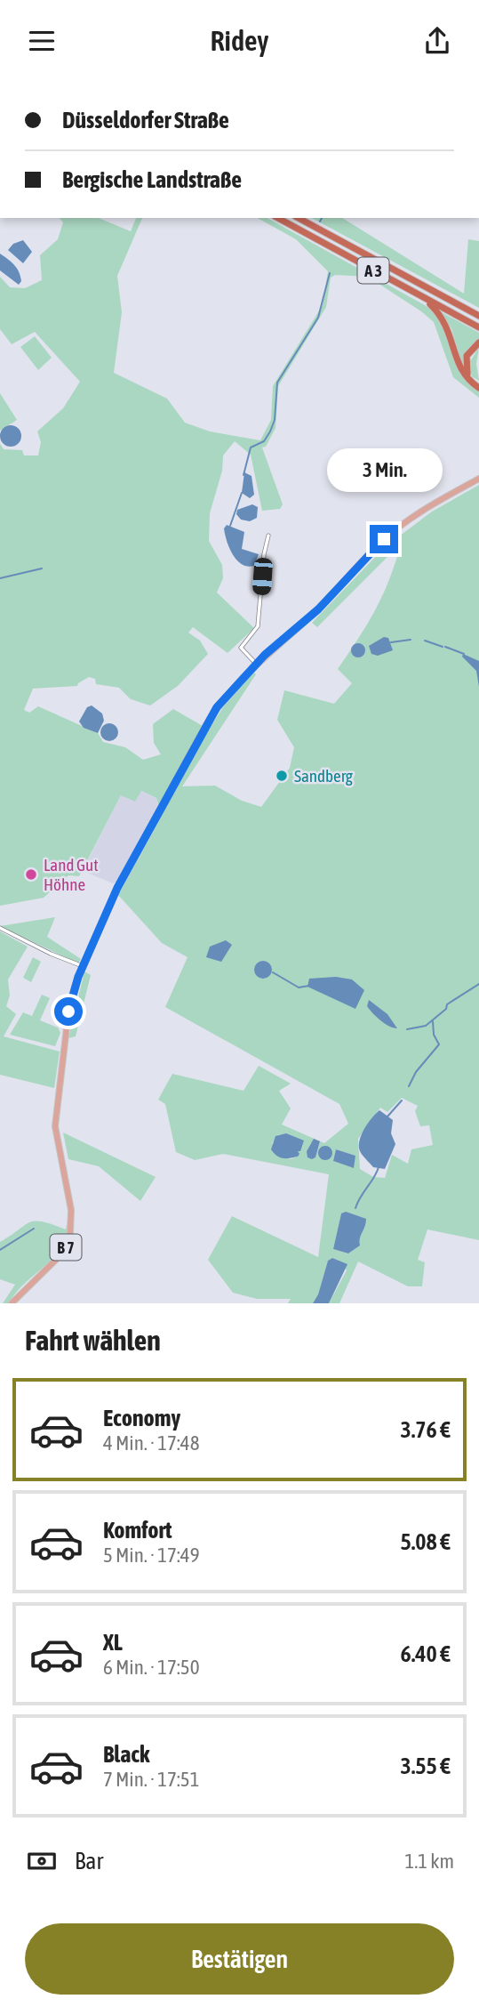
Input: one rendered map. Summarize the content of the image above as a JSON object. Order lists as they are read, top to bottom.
{
  "streets": {
    "highway": ["A 3"],
    "main road": ["B 7"]
  },
  "places": ["Sandberg", "Land Gut Höhne"],
  "page": {
    "header": "Ridey",
    "banner": ["Düsseldorfer Straße", "Bergische Landstraße"],
    "bubble": "3 Min.",
    "heading": "Fahrt wählen",
    "list": [
      {
        "name": "Economy",
        "note": "4 Min. · 17:48",
        "value": "3.76 €"
      },
      {
        "name": "Komfort",
        "note": "5 Min. · 17:49",
        "value": "5.08 €"
      },
      {
        "name": "XL",
        "note": "6 Min. · 17:50",
        "value": "6.40 €"
      },
      {
        "name": "Black",
        "note": "7 Min. · 17:51",
        "value": "3.55 €"
      }
    ],
    "pay": ["Bar", "1.1 km"],
    "buttons": "Bestätigen"
  }
}
